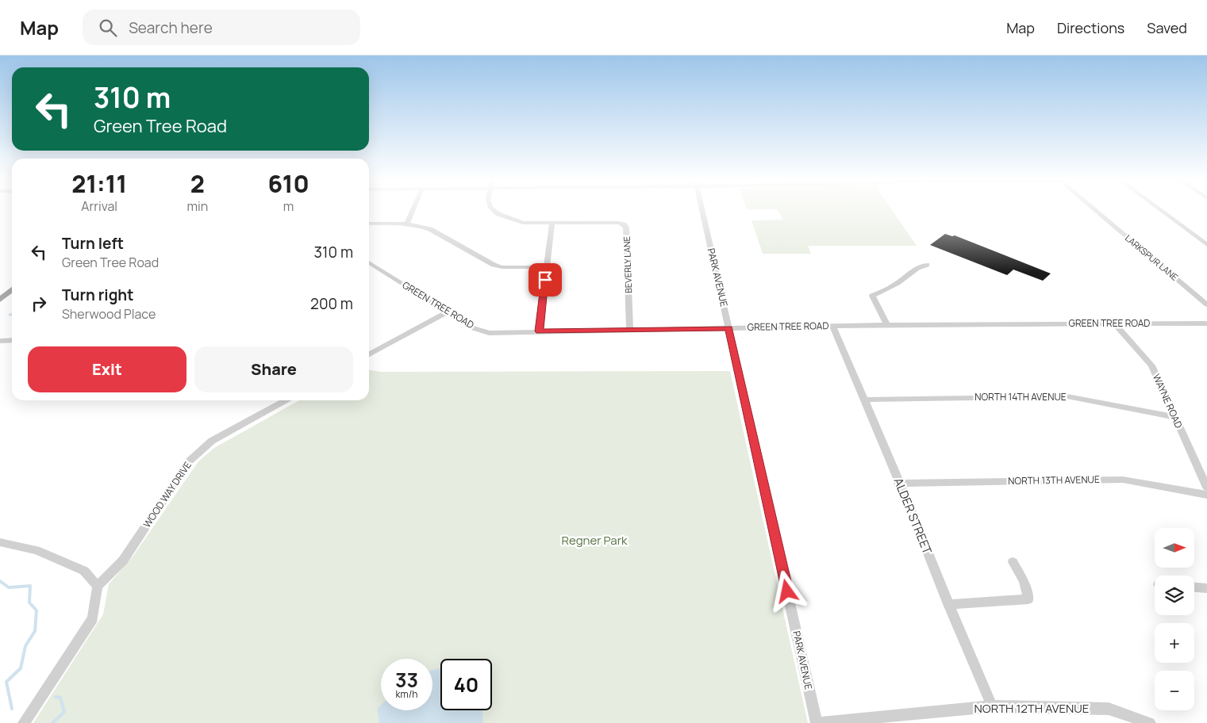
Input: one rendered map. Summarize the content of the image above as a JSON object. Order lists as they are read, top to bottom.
{
  "streets": {
    "street": [
      "LARKSPUR LANE",
      "BEVERLY LANE",
      "PARK AVENUE",
      "GREEN TREE ROAD",
      "NORTH 14TH AVENUE",
      "WAYNE ROAD",
      "NORTH 13TH AVENUE",
      "WOOD WAY DRIVE",
      "ALDER STREET",
      "NORTH 12TH AVENUE"
    ]
  },
  "crossings": [
    ["BEVERLY LANE", "GREEN TREE ROAD"],
    ["PARK AVENUE", "GREEN TREE ROAD"],
    ["PARK AVENUE", "NORTH 12TH AVENUE"],
    ["GREEN TREE ROAD", "WAYNE ROAD"],
    ["GREEN TREE ROAD", "ALDER STREET"],
    ["NORTH 14TH AVENUE", "WAYNE ROAD"],
    ["NORTH 14TH AVENUE", "ALDER STREET"],
    ["NORTH 13TH AVENUE", "ALDER STREET"],
    ["ALDER STREET", "NORTH 12TH AVENUE"]
  ],
  "parks": ["Regner Park"],
  "north": "right",
  "page": {
    "header": "Map",
    "search": "Search here",
    "nav": ["Map", "Directions", "Saved"],
    "turn": ["310 m", "Green Tree Road"],
    "eta": [
      "21:11",
      "Arrival",
      "2",
      "min",
      "610",
      "m"
    ],
    "list": [
      {
        "name": "Turn left",
        "note": "Green Tree Road",
        "value": "310 m"
      },
      {
        "name": "Turn right",
        "note": "Sherwood Place",
        "value": "200 m"
      }
    ],
    "buttons": ["Exit", "Share"],
    "map_buttons": ["+", "−"],
    "speed": "33 km/h",
    "limit": "40"
  }
}
